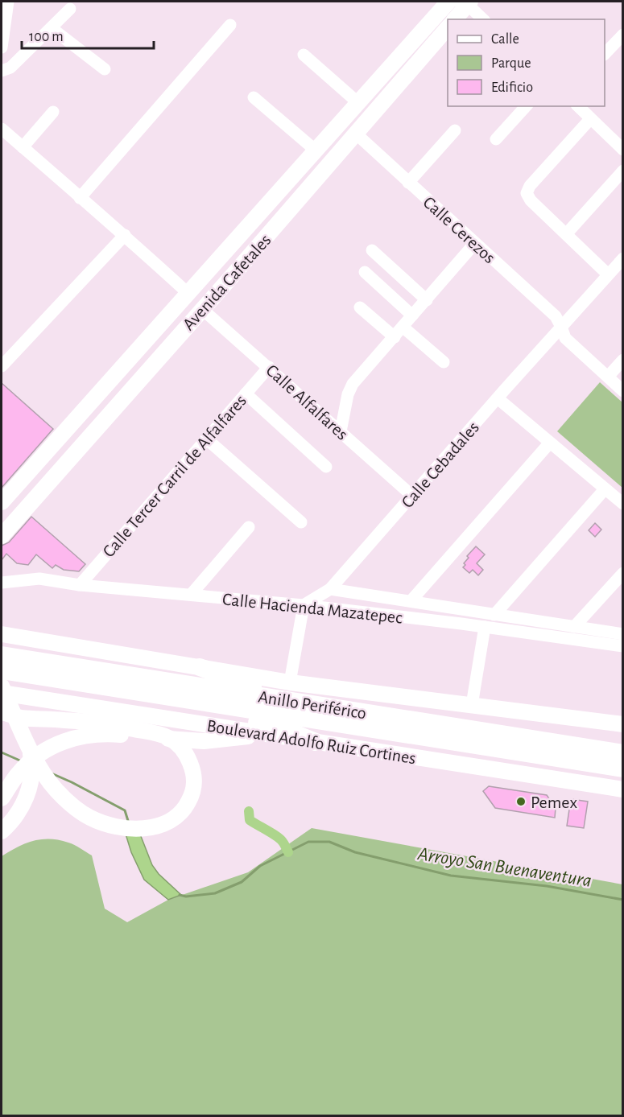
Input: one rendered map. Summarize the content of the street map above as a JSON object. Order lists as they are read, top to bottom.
{
  "streets": {
    "highway": ["Anillo Periférico"],
    "main road": ["Avenida Cafetales", "Boulevard Adolfo Ruiz Cortines"],
    "street": [
      "Calle Cerezos",
      "Calle Alfalfares",
      "Calle Cebadales",
      "Calle Tercer Carril de Alfalfares",
      "Calle Hacienda Mazatepec"
    ]
  },
  "crossings": [
    ["Calle Cerezos", "Avenida Cafetales"],
    ["Calle Cerezos", "Calle Cebadales"],
    ["Avenida Cafetales", "Calle Alfalfares"],
    ["Calle Alfalfares", "Calle Cebadales"],
    ["Calle Alfalfares", "Calle Tercer Carril de Alfalfares"],
    ["Calle Cebadales", "Calle Hacienda Mazatepec"],
    ["Calle Tercer Carril de Alfalfares", "Calle Hacienda Mazatepec"]
  ],
  "water": ["Arroyo San Buenaventura"],
  "places": ["Pemex"],
  "legend": ["Calle", "Parque", "Edificio"],
  "scale_bar": "100 m"
}
